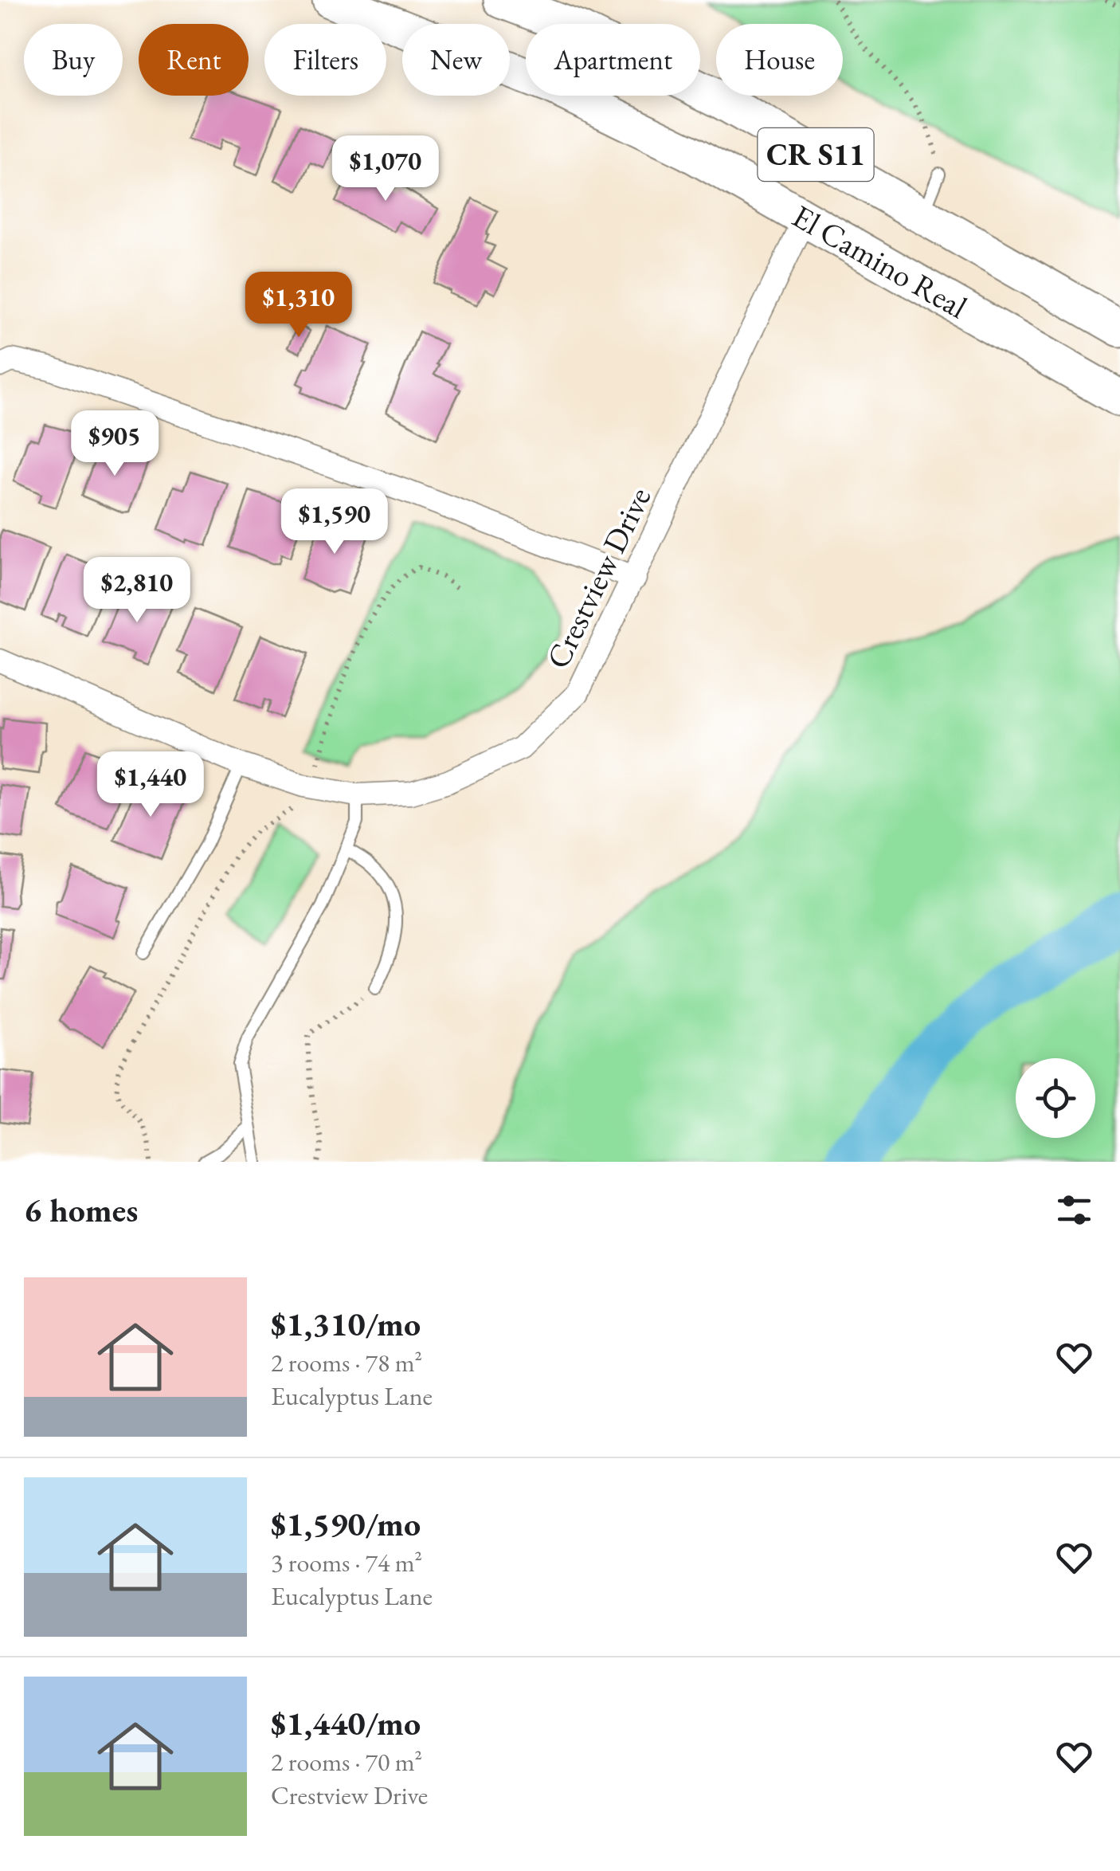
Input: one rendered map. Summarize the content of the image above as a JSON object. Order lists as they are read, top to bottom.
{
  "streets": {
    "main road": ["CR S11", "El Camino Real"],
    "street": ["Crestview Drive"]
  },
  "crossings": [
    ["El Camino Real", "Crestview Drive"]
  ],
  "page": {
    "chip": [
      "Buy",
      "Rent",
      "Filters",
      "New",
      "Apartment",
      "House"
    ],
    "price": [
      "$1,070",
      "$1,310",
      "$905",
      "$1,590",
      "$2,810",
      "$1,440"
    ],
    "heading": "6 homes",
    "list": [
      {
        "name": "$1,310/mo",
        "note": "2 rooms · 78 m² · Eucalyptus Lane"
      },
      {
        "name": "$1,590/mo",
        "note": "3 rooms · 74 m² · Eucalyptus Lane"
      },
      {
        "name": "$1,440/mo",
        "note": "2 rooms · 70 m² · Crestview Drive"
      }
    ]
  }
}
